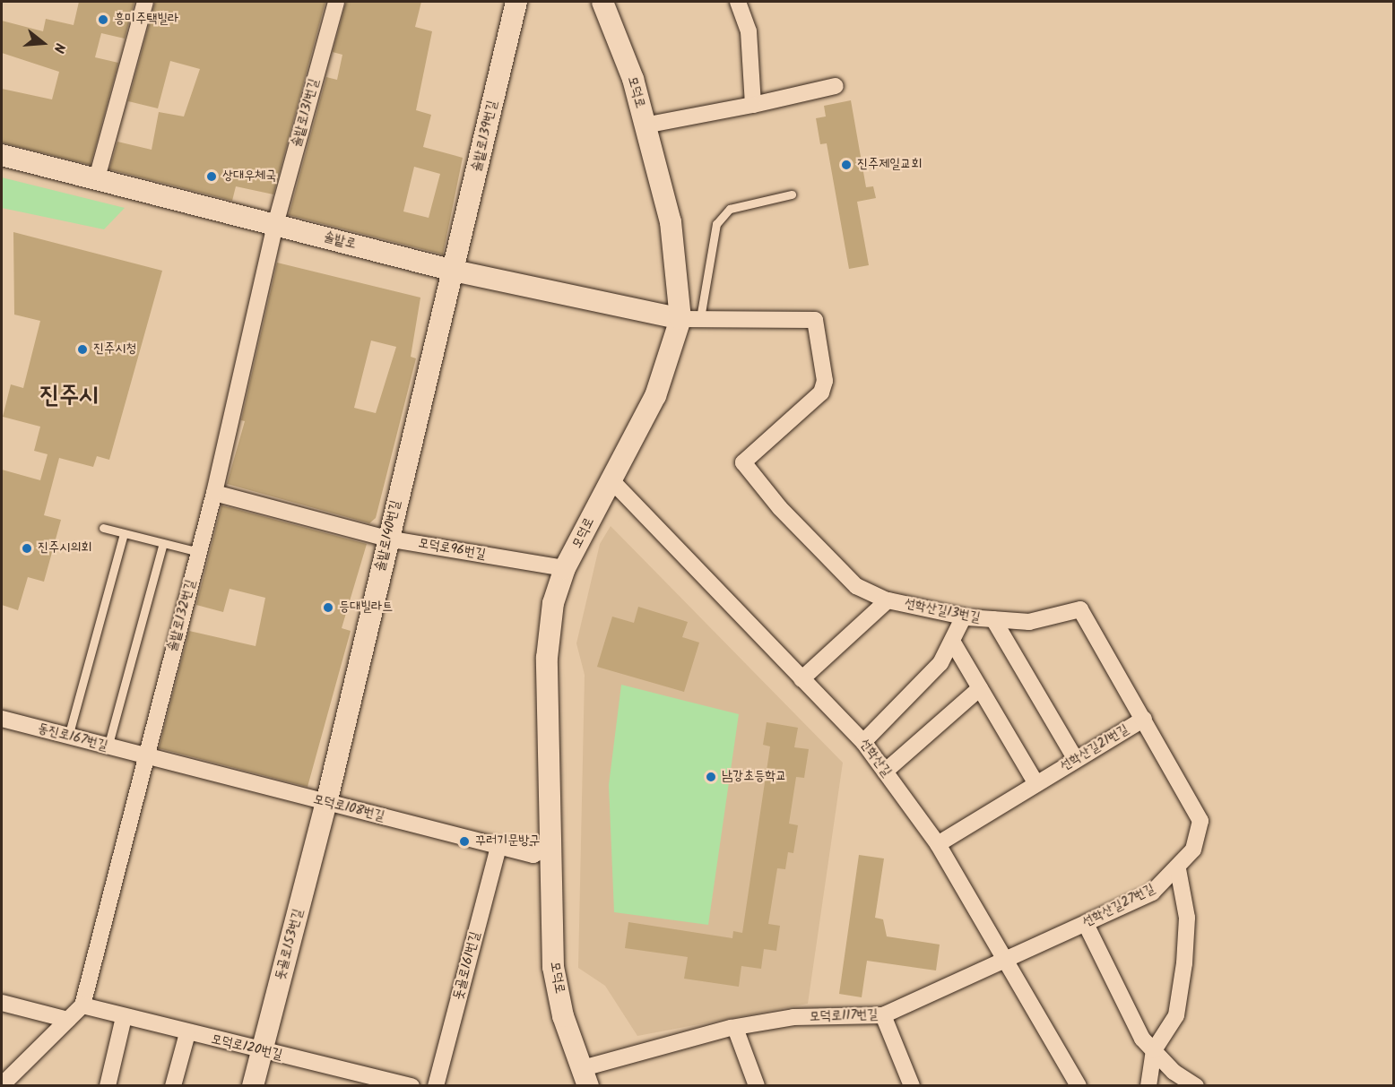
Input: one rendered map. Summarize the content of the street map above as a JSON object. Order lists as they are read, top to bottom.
{
  "streets": {
    "street": [
      "모덕로",
      "솔밭로131번길",
      "솔밭로139번길",
      "솔밭로",
      "솔밭로140번길",
      "모덕로96번길",
      "선학산길13번길",
      "솔밭로132번길",
      "동진로167번길",
      "선학산길21번길",
      "선학산길",
      "모덕로108번길",
      "선학산길27번길",
      "돗골로153번길",
      "돗골로161번길",
      "모덕로117번길",
      "모덕로120번길"
    ]
  },
  "crossings": [
    ["모덕로", "솔밭로"],
    ["모덕로", "모덕로96번길"],
    ["모덕로", "선학산길"],
    ["모덕로", "모덕로108번길"],
    ["모덕로", "모덕로117번길"],
    ["솔밭로131번길", "솔밭로"],
    ["솔밭로131번길", "솔밭로132번길"],
    ["솔밭로139번길", "솔밭로"],
    ["솔밭로139번길", "솔밭로140번길"],
    ["솔밭로", "솔밭로140번길"],
    ["솔밭로", "솔밭로132번길"],
    ["솔밭로140번길", "모덕로96번길"],
    ["솔밭로140번길", "모덕로108번길"],
    ["솔밭로140번길", "돗골로153번길"],
    ["모덕로96번길", "솔밭로132번길"],
    ["선학산길13번길", "선학산길21번길"],
    ["선학산길13번길", "선학산길"],
    ["솔밭로132번길", "동진로167번길"],
    ["솔밭로132번길", "모덕로108번길"],
    ["솔밭로132번길", "모덕로120번길"],
    ["동진로167번길", "모덕로108번길"],
    ["선학산길21번길", "선학산길"],
    ["선학산길21번길", "선학산길27번길"],
    ["선학산길", "선학산길27번길"],
    ["선학산길", "모덕로117번길"],
    ["모덕로108번길", "돗골로153번길"],
    ["모덕로108번길", "돗골로161번길"],
    ["선학산길27번길", "모덕로117번길"],
    ["돗골로153번길", "모덕로120번길"]
  ],
  "districts": ["진주시"],
  "places": [
    "흥미주택빌라",
    "진주제일교회",
    "상대우체국",
    "진주시청",
    "진주시의회",
    "등대빌라트",
    "남강초등학교",
    "꾸러기문방구"
  ],
  "north": "right"
}
